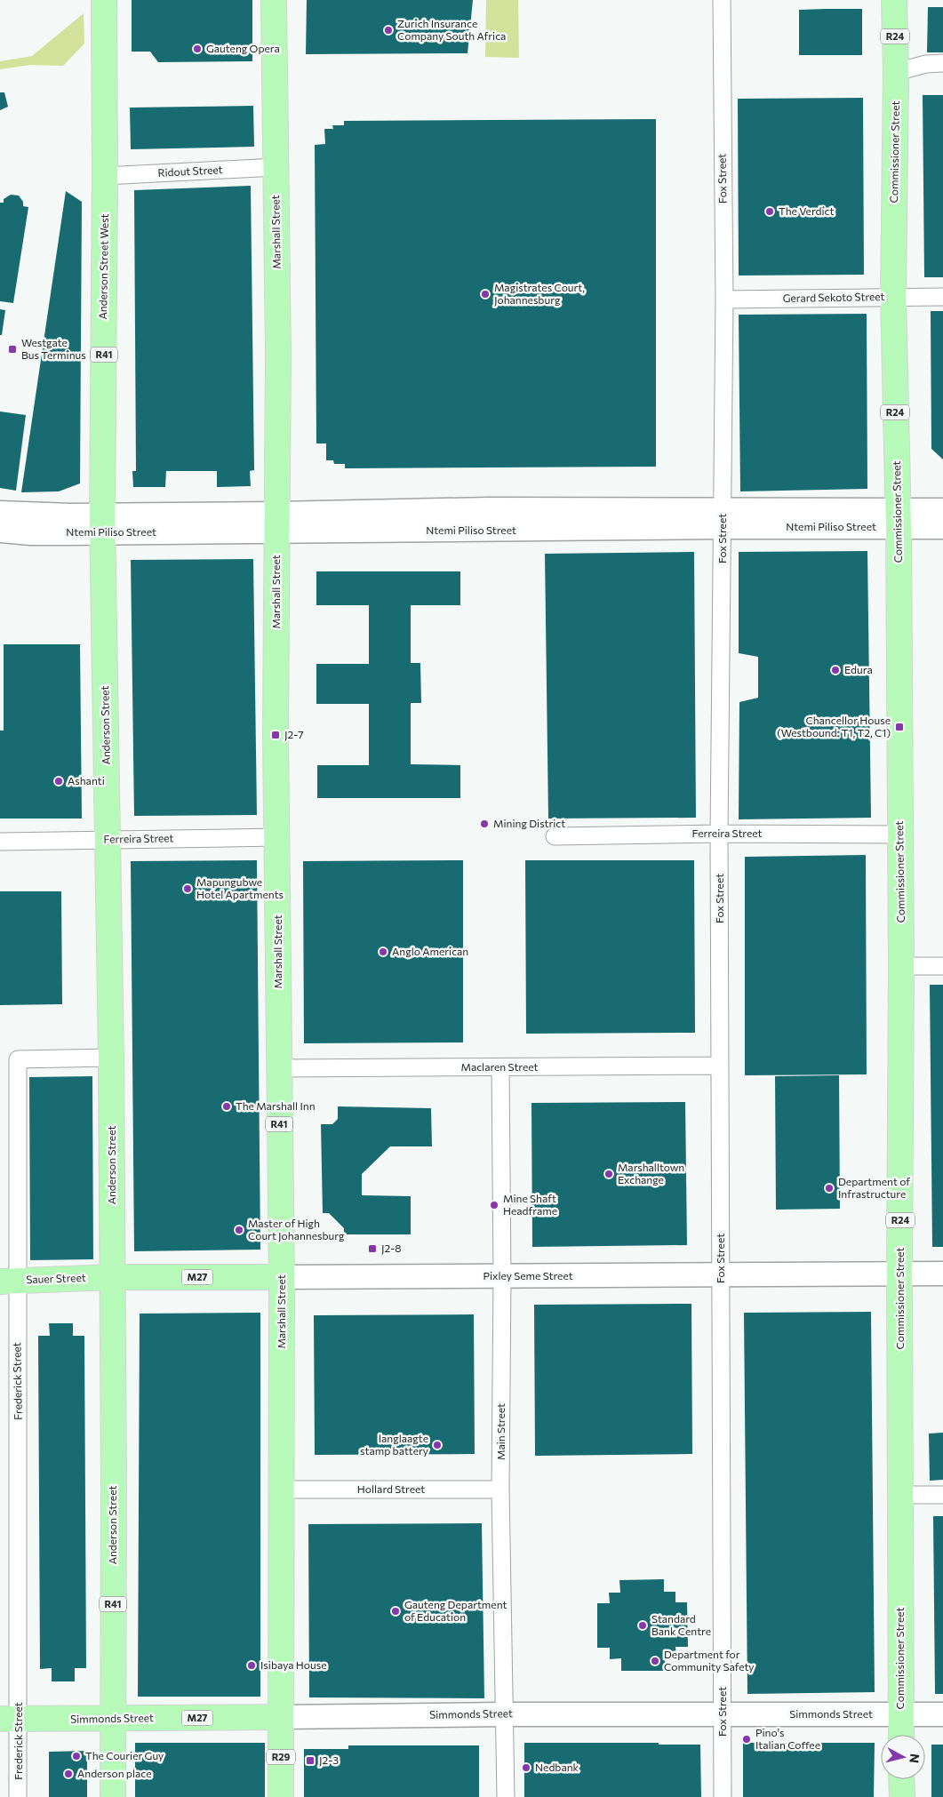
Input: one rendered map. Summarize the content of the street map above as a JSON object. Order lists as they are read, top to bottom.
{
  "streets": {
    "main road": [
      "R24",
      "Commissioner Street",
      "Marshall Street",
      "Anderson Street West",
      "R41",
      "Ntemi Piliso Street",
      "Anderson Street",
      "Pixley Seme Street",
      "M27",
      "Sauer Street",
      "Simmonds Street",
      "R29"
    ],
    "street": [
      "Ridout Street",
      "Fox Street",
      "Gerard Sekoto Street",
      "Ferreira Street",
      "Maclaren Street",
      "Frederick Street",
      "Main Street",
      "Hollard Street"
    ]
  },
  "crossings": [
    ["Commissioner Street", "Gerard Sekoto Street"],
    ["Commissioner Street", "Ntemi Piliso Street"],
    ["Commissioner Street", "Ferreira Street"],
    ["Commissioner Street", "Pixley Seme Street"],
    ["Commissioner Street", "Simmonds Street"],
    ["Ridout Street", "Marshall Street"],
    ["Ridout Street", "Anderson Street West"],
    ["Fox Street", "Gerard Sekoto Street"],
    ["Fox Street", "Ntemi Piliso Street"],
    ["Fox Street", "Ferreira Street"],
    ["Fox Street", "Maclaren Street"],
    ["Fox Street", "Pixley Seme Street"],
    ["Fox Street", "Simmonds Street"],
    ["Marshall Street", "Ntemi Piliso Street"],
    ["Marshall Street", "Ferreira Street"],
    ["Marshall Street", "Maclaren Street"],
    ["Marshall Street", "Pixley Seme Street"],
    ["Marshall Street", "Hollard Street"],
    ["Marshall Street", "Simmonds Street"],
    ["Anderson Street West", "Ntemi Piliso Street"],
    ["Anderson Street West", "Anderson Street"],
    ["Ntemi Piliso Street", "Anderson Street"],
    ["Anderson Street", "Ferreira Street"],
    ["Anderson Street", "Pixley Seme Street"],
    ["Anderson Street", "Sauer Street"],
    ["Anderson Street", "Frederick Street"],
    ["Anderson Street", "Simmonds Street"],
    ["Maclaren Street", "Main Street"],
    ["Pixley Seme Street", "Sauer Street"],
    ["Pixley Seme Street", "Main Street"],
    ["Sauer Street", "Frederick Street"],
    ["Frederick Street", "Simmonds Street"],
    ["Main Street", "Hollard Street"],
    ["Main Street", "Simmonds Street"]
  ],
  "places": {
    "other": [
      "Zurich Insurance Company South Africa",
      "Gauteng Opera",
      "The Verdict",
      "Magistrates Court, Johannesburg",
      "Edura",
      "Ashanti",
      "Mining District",
      "Mapungubwe Hotel Apartments",
      "Anglo American",
      "The Marshall Inn",
      "Marshalltown Exchange",
      "Department of Infrastructure",
      "Mine Shaft Headframe",
      "Master of High Court Johannesburg",
      "langlaagte stamp battery",
      "Gauteng Department of Education",
      "Standard Bank Centre",
      "Department for Community Safety",
      "Isibaya House",
      "Pino's Italian Coffee",
      "The Courier Guy",
      "Nedbank",
      "Anderson place"
    ],
    "transit": [
      "Westgate Bus Terminus",
      "Chancellor House (Westbound: T1, T2, C1)",
      "J2-7",
      "J2-8",
      "J2-3"
    ]
  },
  "north": "right"
}
